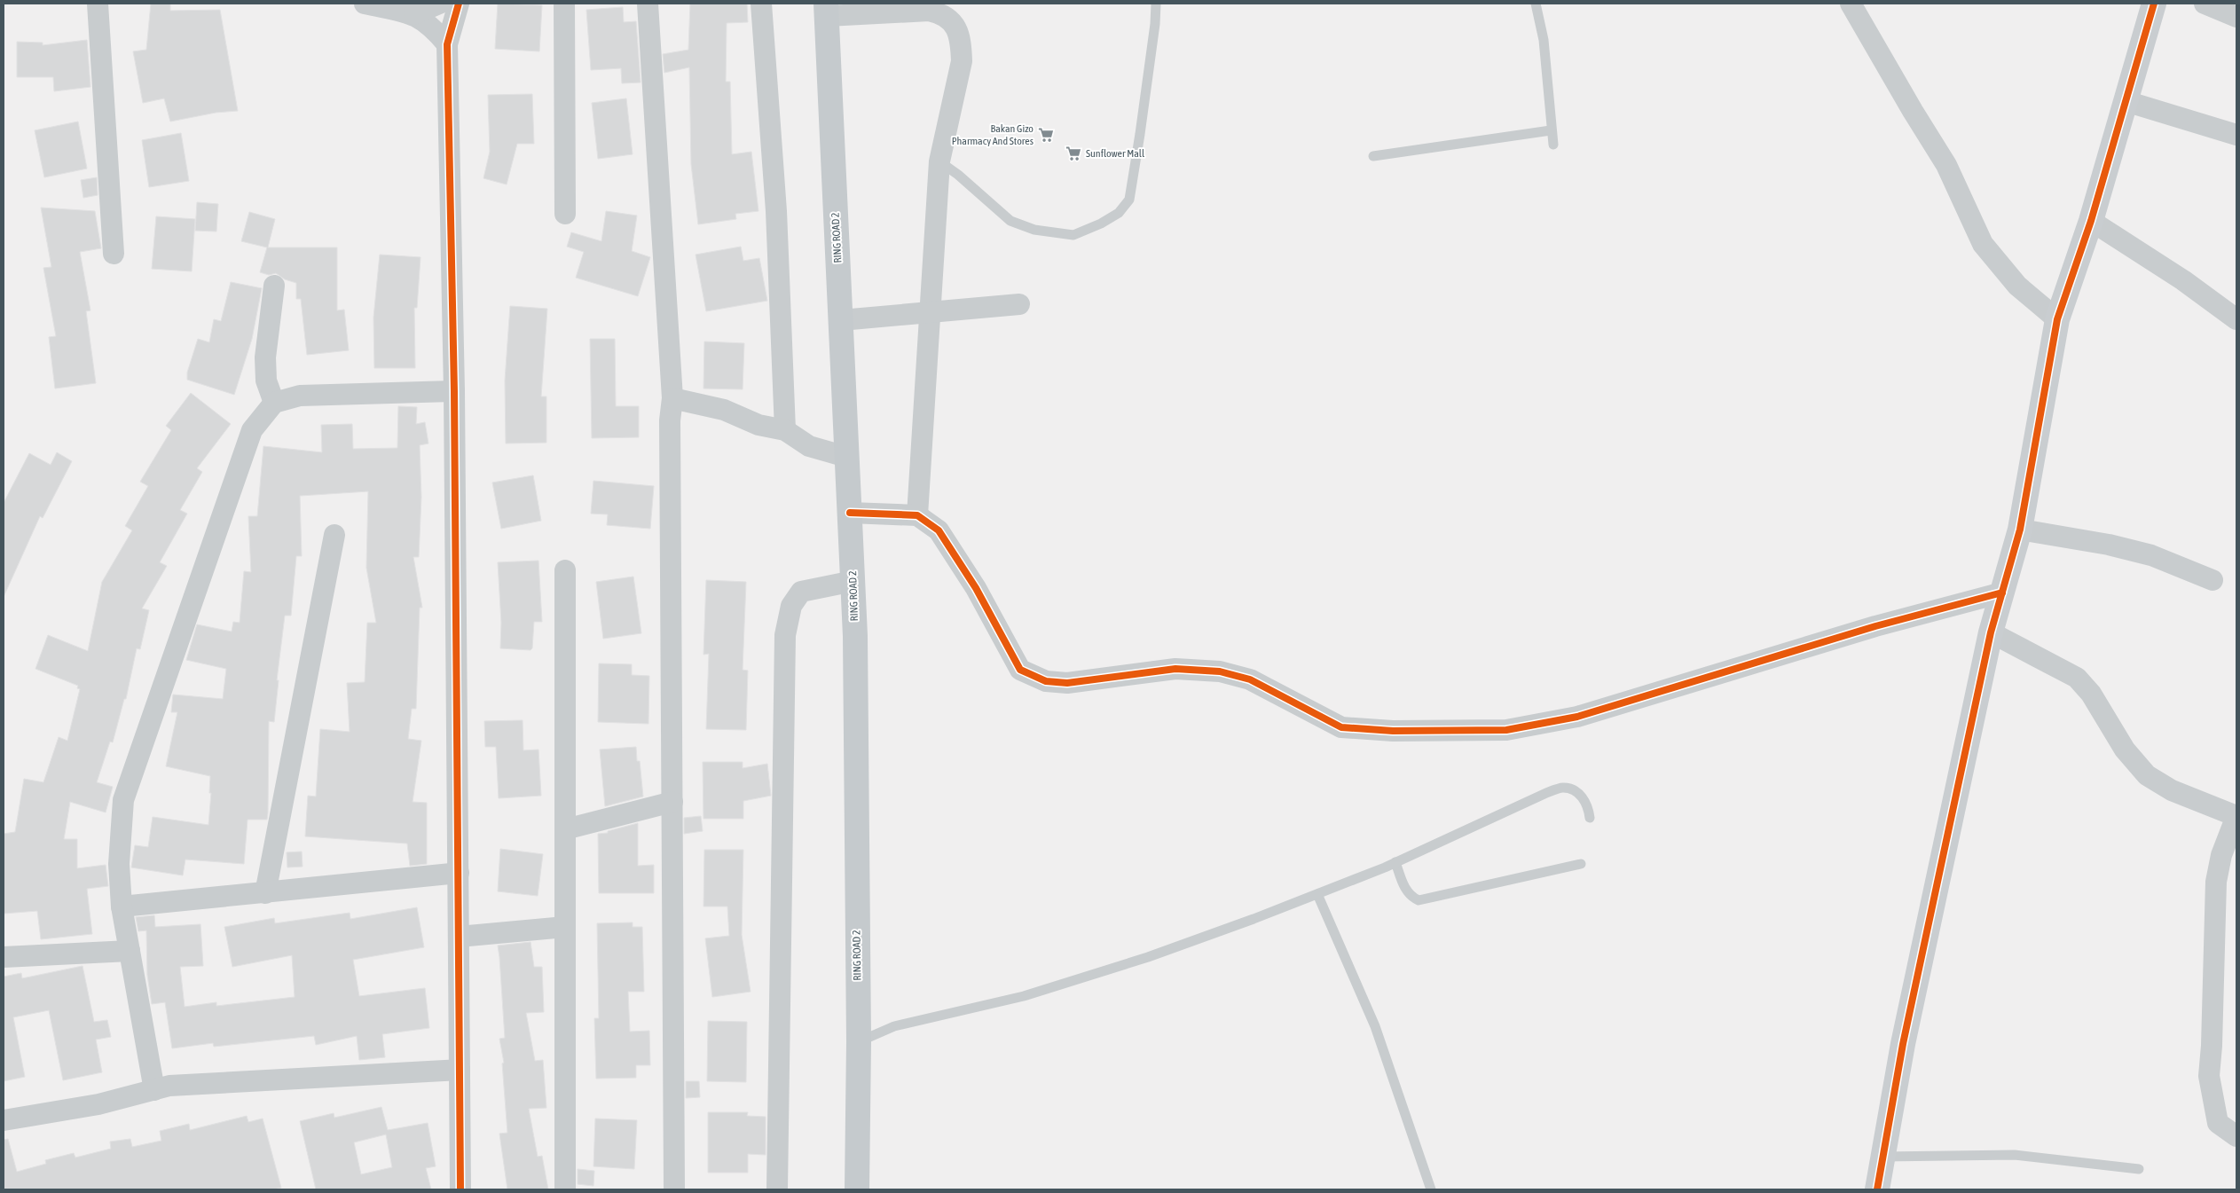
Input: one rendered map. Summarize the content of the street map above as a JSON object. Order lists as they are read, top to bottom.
{
  "streets": {
    "main road": ["RING ROAD 2"]
  },
  "places": {
    "supermarket": ["Bakan Gizo Pharmacy And Stores", "Sunflower Mall"]
  }
}
